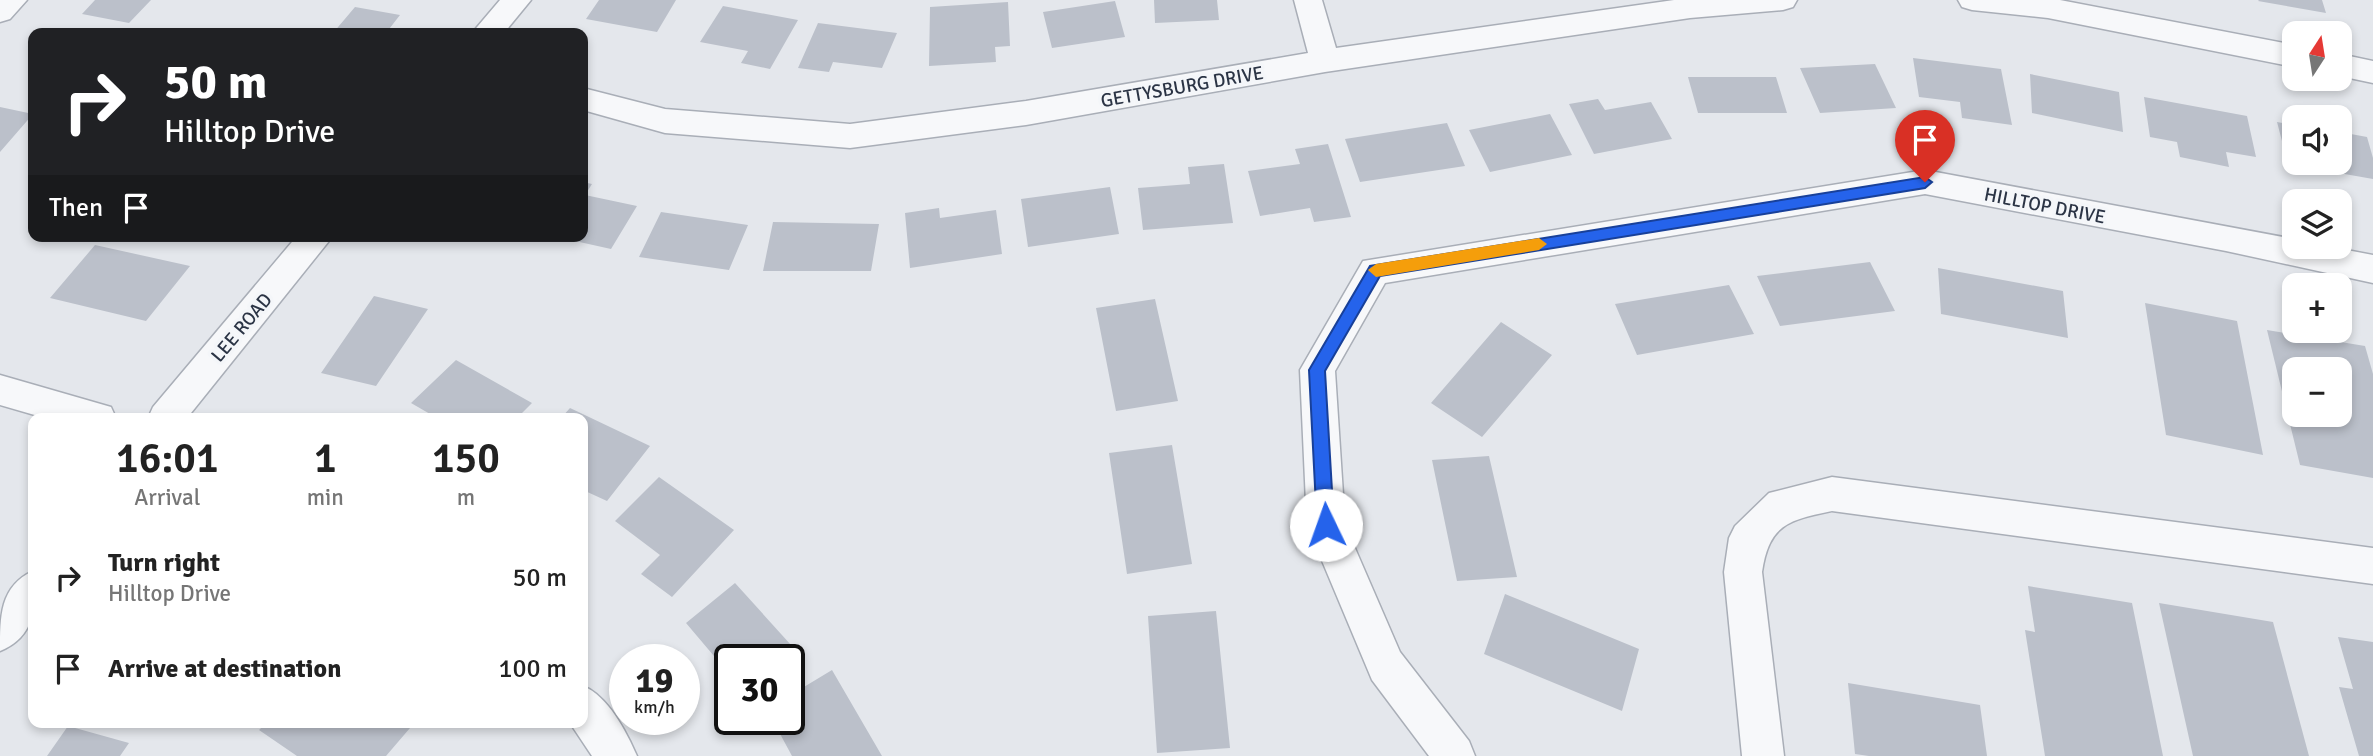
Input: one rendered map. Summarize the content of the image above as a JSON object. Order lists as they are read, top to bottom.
{
  "streets": {
    "street": ["GETTYSBURG DRIVE", "HILLTOP DRIVE", "LEE ROAD"]
  },
  "north": "top",
  "page": {
    "map_buttons": ["+", "−"],
    "turn": ["50 m", "Hilltop Drive"],
    "then": "Then",
    "eta": [
      "16:01",
      "Arrival",
      "1",
      "min",
      "150",
      "m"
    ],
    "list": [
      {
        "name": "Turn right",
        "note": "Hilltop Drive",
        "value": "50 m"
      },
      {
        "name": "Arrive at destination",
        "value": "100 m"
      }
    ],
    "speed": "19 km/h",
    "limit": "30"
  }
}
